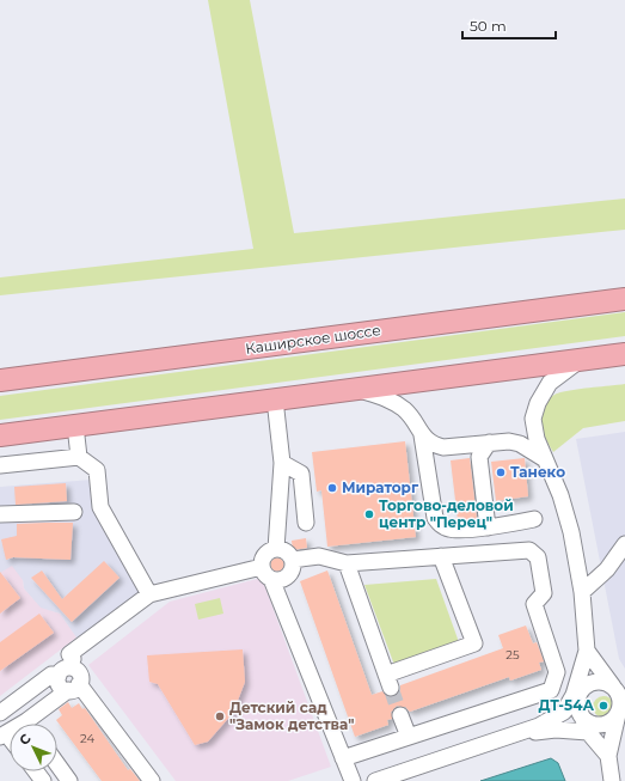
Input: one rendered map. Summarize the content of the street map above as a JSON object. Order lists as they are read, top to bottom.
{
  "streets": {
    "highway": ["Каширское шоссе"]
  },
  "places": [
    "Танеко",
    "Мираторг",
    "Торгово-деловой центр \"Перец\"",
    "ДТ-54А",
    "Детский сад \"Замок детства\""
  ],
  "house_numbers": ["25", "24"],
  "scale_bar": "50 m",
  "north": "top left"
}
